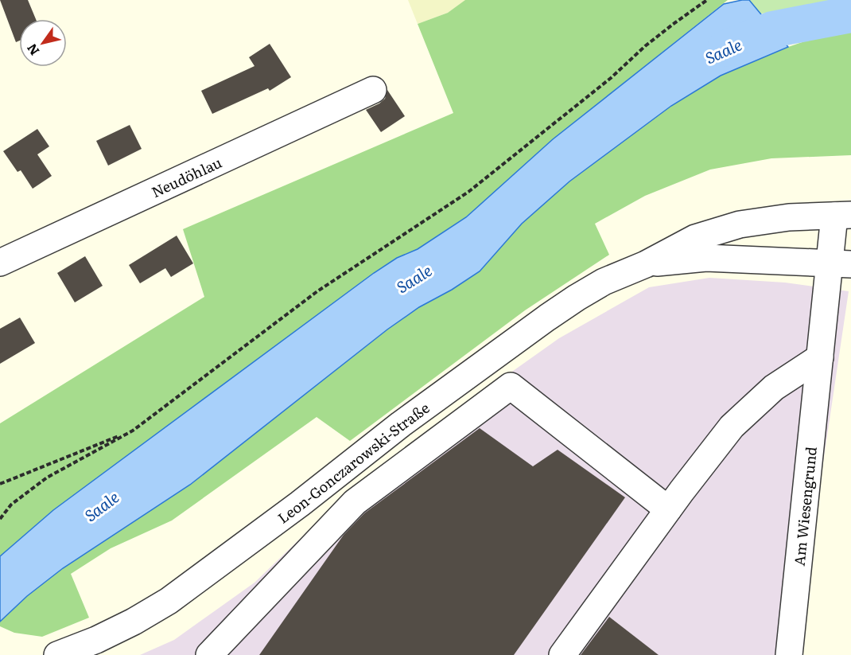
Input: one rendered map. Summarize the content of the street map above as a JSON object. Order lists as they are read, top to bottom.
{
  "streets": {
    "street": ["Neudöhlau", "Leon-Gonczarowski-Straße", "Am Wiesengrund"]
  },
  "crossings": [
    ["Leon-Gonczarowski-Straße", "Am Wiesengrund"]
  ],
  "water": ["Saale"],
  "north": "bottom left"
}
